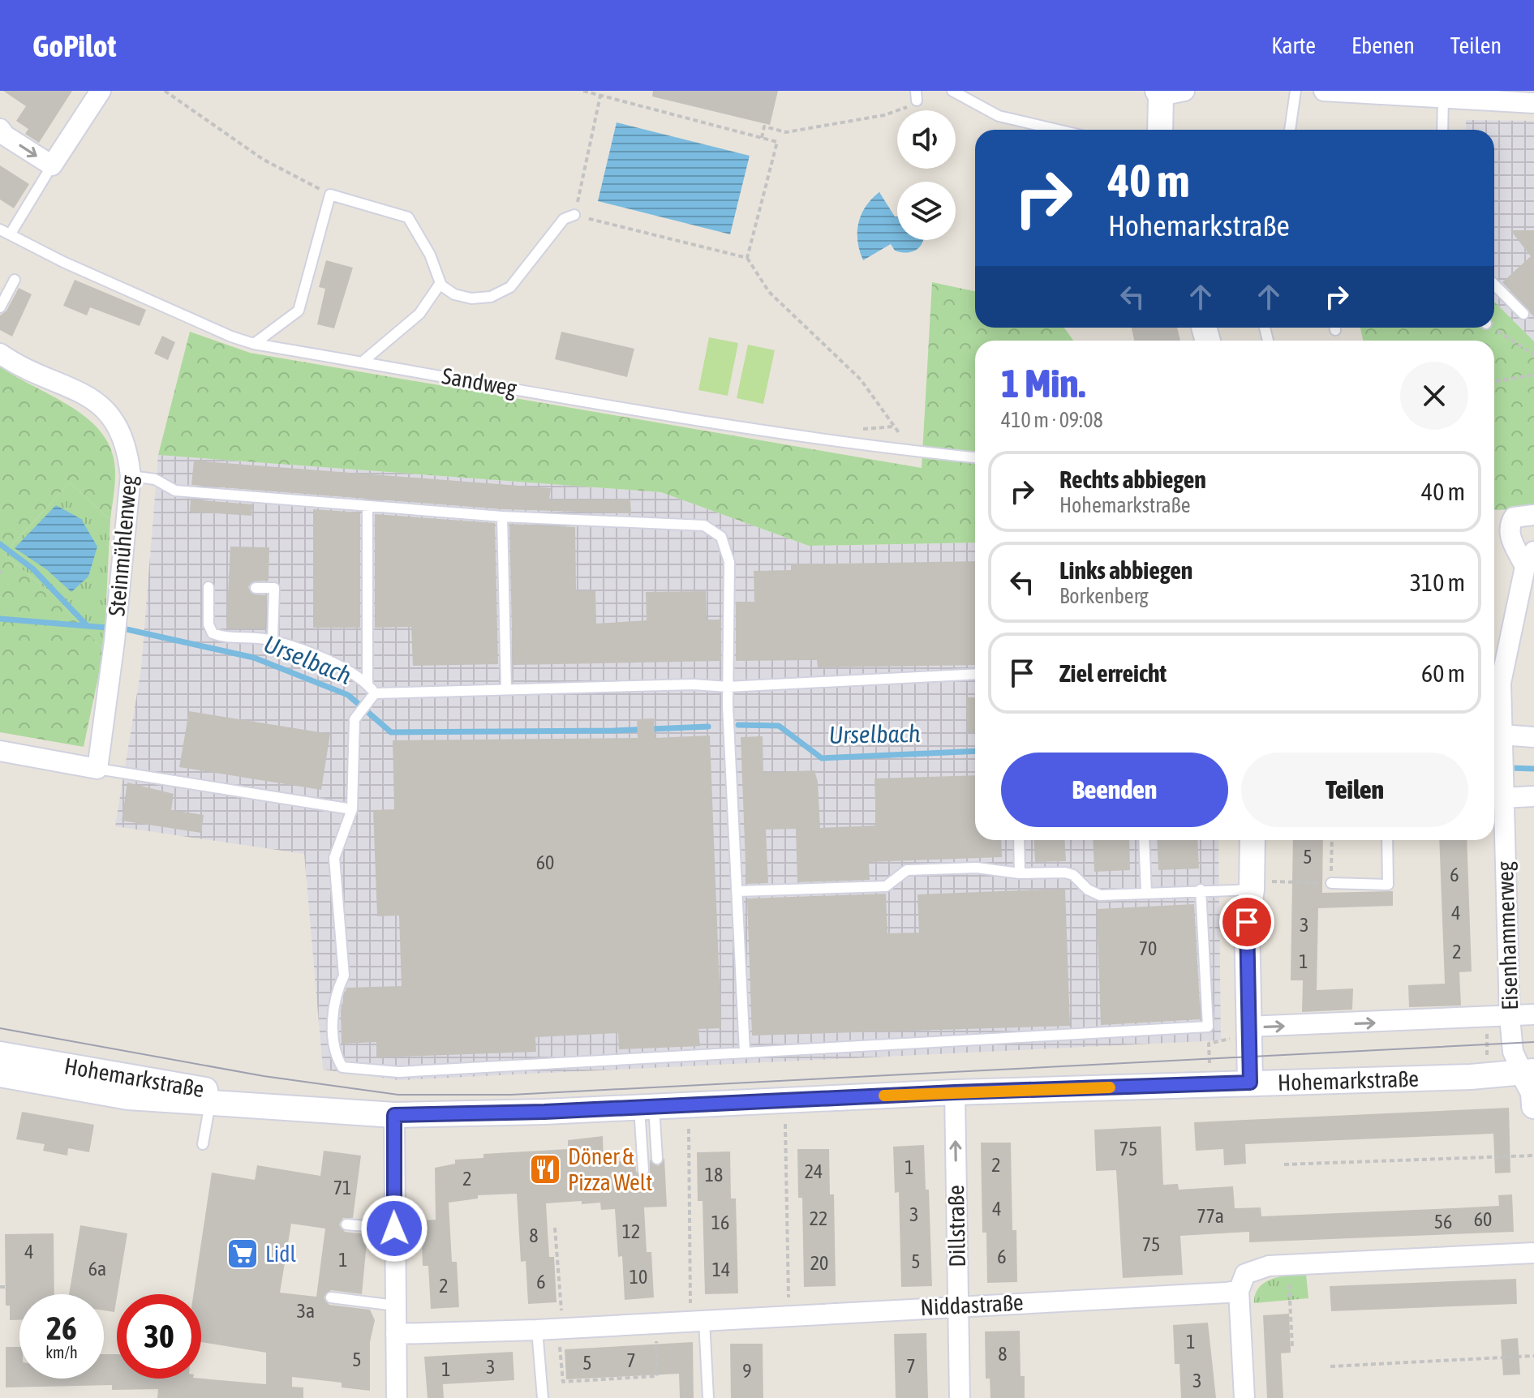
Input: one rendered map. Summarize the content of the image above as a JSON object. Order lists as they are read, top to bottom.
{
  "streets": {
    "street": [
      "Steinmühlenweg",
      "Eisenhammerweg",
      "Hohemarkstraße",
      "Dillstraße",
      "Niddastraße"
    ],
    "lane": ["Sandweg"]
  },
  "crossings": [
    ["Eisenhammerweg", "Hohemarkstraße"],
    ["Hohemarkstraße", "Dillstraße"],
    ["Dillstraße", "Niddastraße"]
  ],
  "one_way": ["Dillstraße"],
  "water": ["Urselbach"],
  "places": {
    "restaurant": ["Döner & Pizza Welt"],
    "supermarket": ["Lidl"]
  },
  "house_numbers": [
    "5",
    "60",
    "6",
    "4",
    "3",
    "70",
    "2",
    "1",
    "75",
    "2",
    "1",
    "24",
    "18",
    "2",
    "71",
    "4",
    "3",
    "77a",
    "22",
    "60",
    "56",
    "16",
    "12",
    "8",
    "75",
    "4",
    "6",
    "1",
    "5",
    "20",
    "6a",
    "14",
    "10",
    "6",
    "2",
    "3a",
    "1",
    "8",
    "5",
    "7",
    "5",
    "7",
    "3",
    "1",
    "9",
    "3"
  ],
  "page": {
    "header": "GoPilot",
    "nav": ["Karte", "Ebenen", "Teilen"],
    "turn": ["40 m", "Hohemarkstraße"],
    "heading": ["1 Min.", "410 m · 09:08"],
    "list": [
      {
        "name": "Rechts abbiegen",
        "note": "Hohemarkstraße",
        "value": "40 m"
      },
      {
        "name": "Links abbiegen",
        "note": "Borkenberg",
        "value": "310 m"
      },
      {
        "name": "Ziel erreicht",
        "value": "60 m"
      }
    ],
    "buttons": ["Beenden", "Teilen"],
    "speed": "26 km/h",
    "limit": "30"
  }
}
